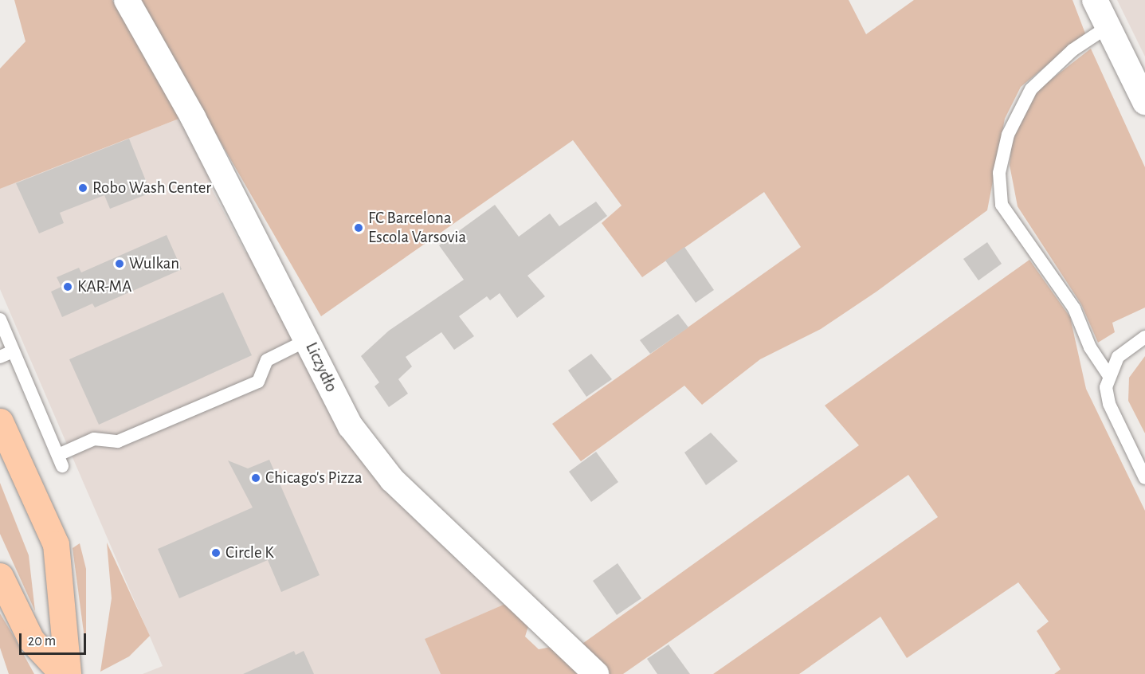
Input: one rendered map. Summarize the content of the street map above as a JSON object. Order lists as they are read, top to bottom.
{
  "streets": {
    "street": ["Liczydło"]
  },
  "places": [
    "Robo Wash Center",
    "FC Barcelona Escola Varsovia",
    "Wulkan",
    "KAR-MA",
    "Chicago's Pizza",
    "Circle K"
  ],
  "scale_bar": "20 m"
}
